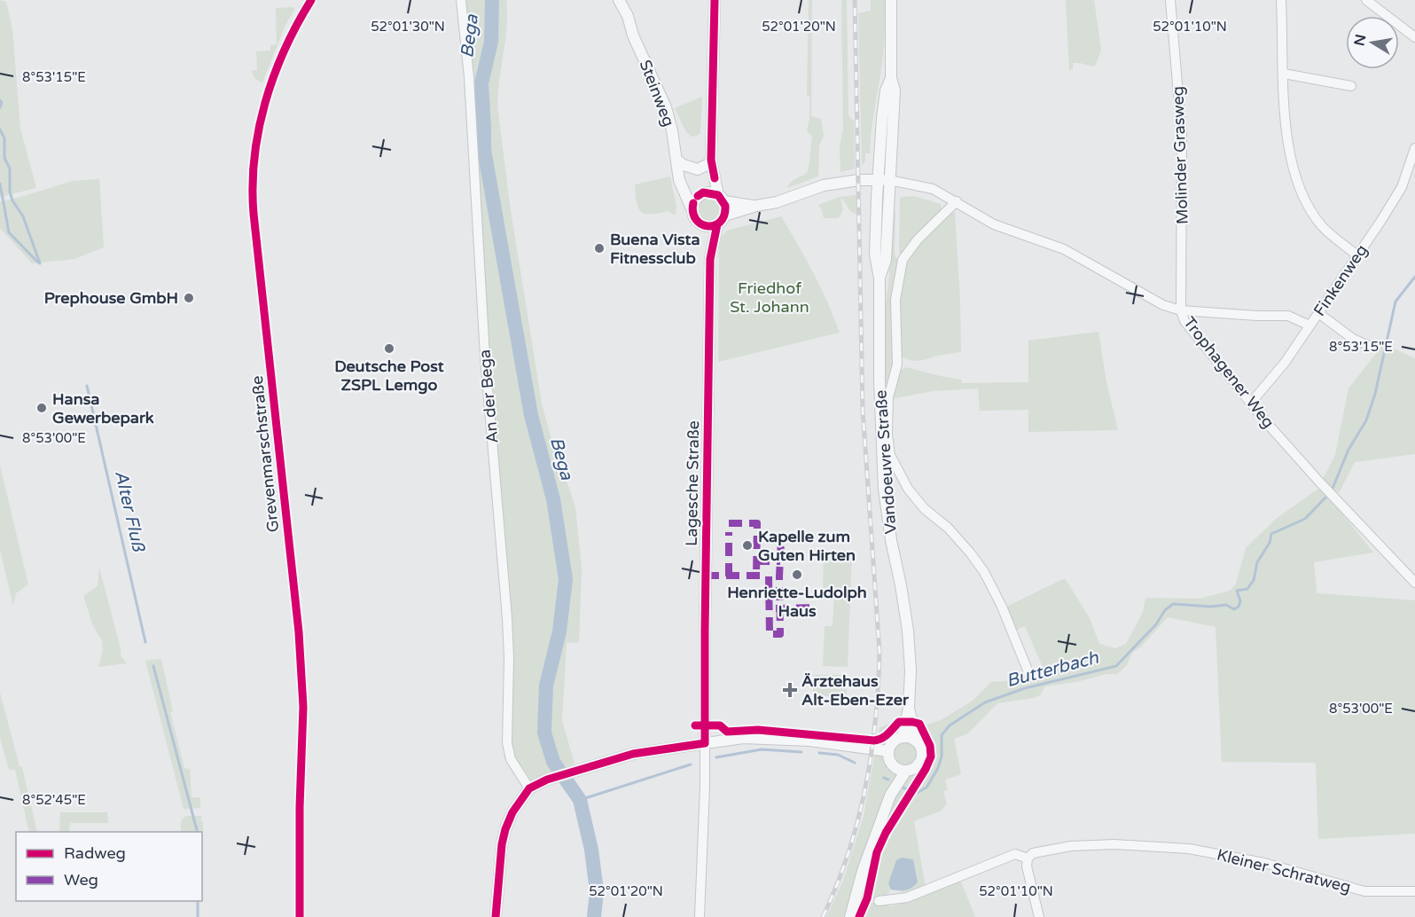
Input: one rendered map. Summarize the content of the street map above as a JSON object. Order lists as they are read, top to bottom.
{
  "streets": {
    "street": [
      "Steinweg",
      "Molinder Grasweg",
      "Finkenweg",
      "Trophagener Weg",
      "An der Bega",
      "Grevenmarschstraße",
      "Vandoeuvre Straße",
      "Lagesche Straße",
      "Kleiner Schratweg"
    ]
  },
  "crossings": [
    ["Steinweg", "Trophagener Weg"],
    ["Steinweg", "Lagesche Straße"],
    ["Molinder Grasweg", "Trophagener Weg"],
    ["Finkenweg", "Trophagener Weg"],
    ["Trophagener Weg", "Vandoeuvre Straße"],
    ["Trophagener Weg", "Lagesche Straße"]
  ],
  "water": ["Bega", "Alter Fluß", "Butterbach"],
  "parks": ["Friedhof St. Johann"],
  "places": {
    "other": [
      "Buena Vista Fitnessclub",
      "Prephouse GmbH",
      "Deutsche Post ZSPL Lemgo",
      "Hansa Gewerbepark",
      "Kapelle zum Guten Hirten",
      "Henriette-Ludolph Haus"
    ],
    "health": ["Ärztehaus Alt-Eben-Ezer"]
  },
  "legend": ["Radweg", "Weg"],
  "north": "left",
  "coordinates": [
    "52°01'30\"N",
    "52°01'20\"N",
    "52°01'10\"N",
    "8°53'15\"E",
    "8°53'00\"E",
    "8°52'45\"E"
  ]
}
